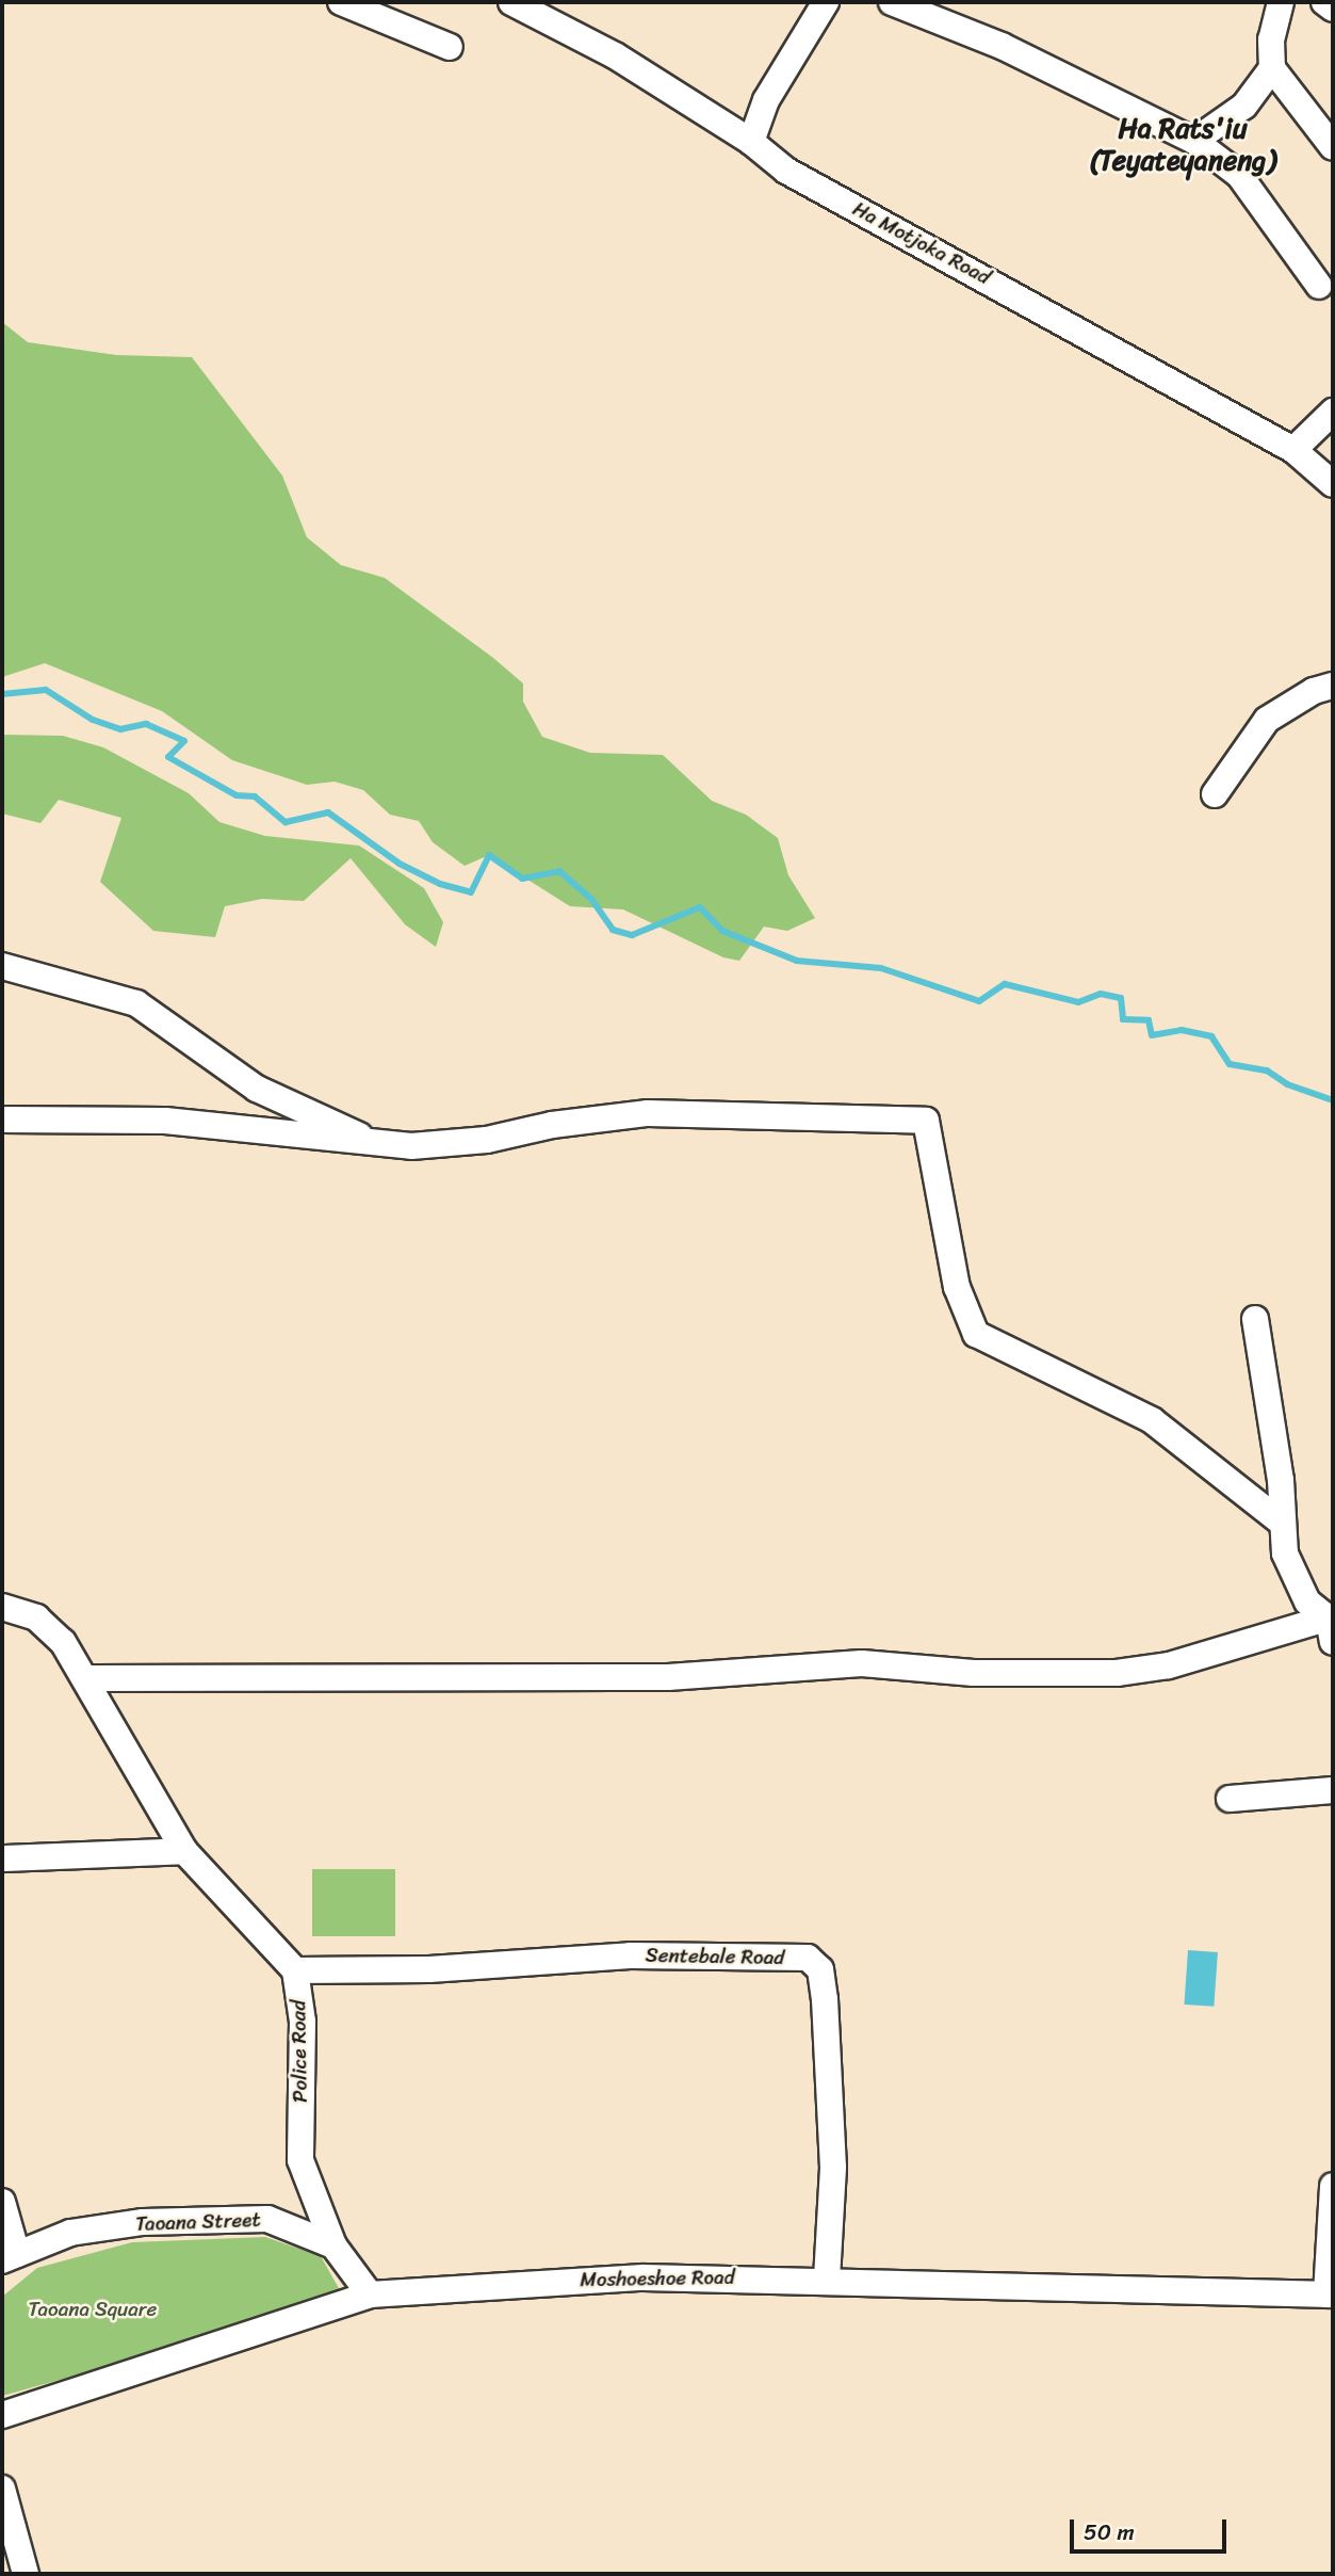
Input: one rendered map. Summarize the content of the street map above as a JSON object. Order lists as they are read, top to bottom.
{
  "streets": {
    "street": [
      "Ha Motjoka Road",
      "Sentebale Road",
      "Police Road",
      "Taoana Street",
      "Moshoeshoe Road"
    ]
  },
  "crossings": [
    ["Sentebale Road", "Police Road"],
    ["Sentebale Road", "Moshoeshoe Road"],
    ["Police Road", "Taoana Street"]
  ],
  "districts": ["Ha Rats'iu (Teyateyaneng)"],
  "parks": ["Taoana Square"],
  "scale_bar": "50 m"
}
